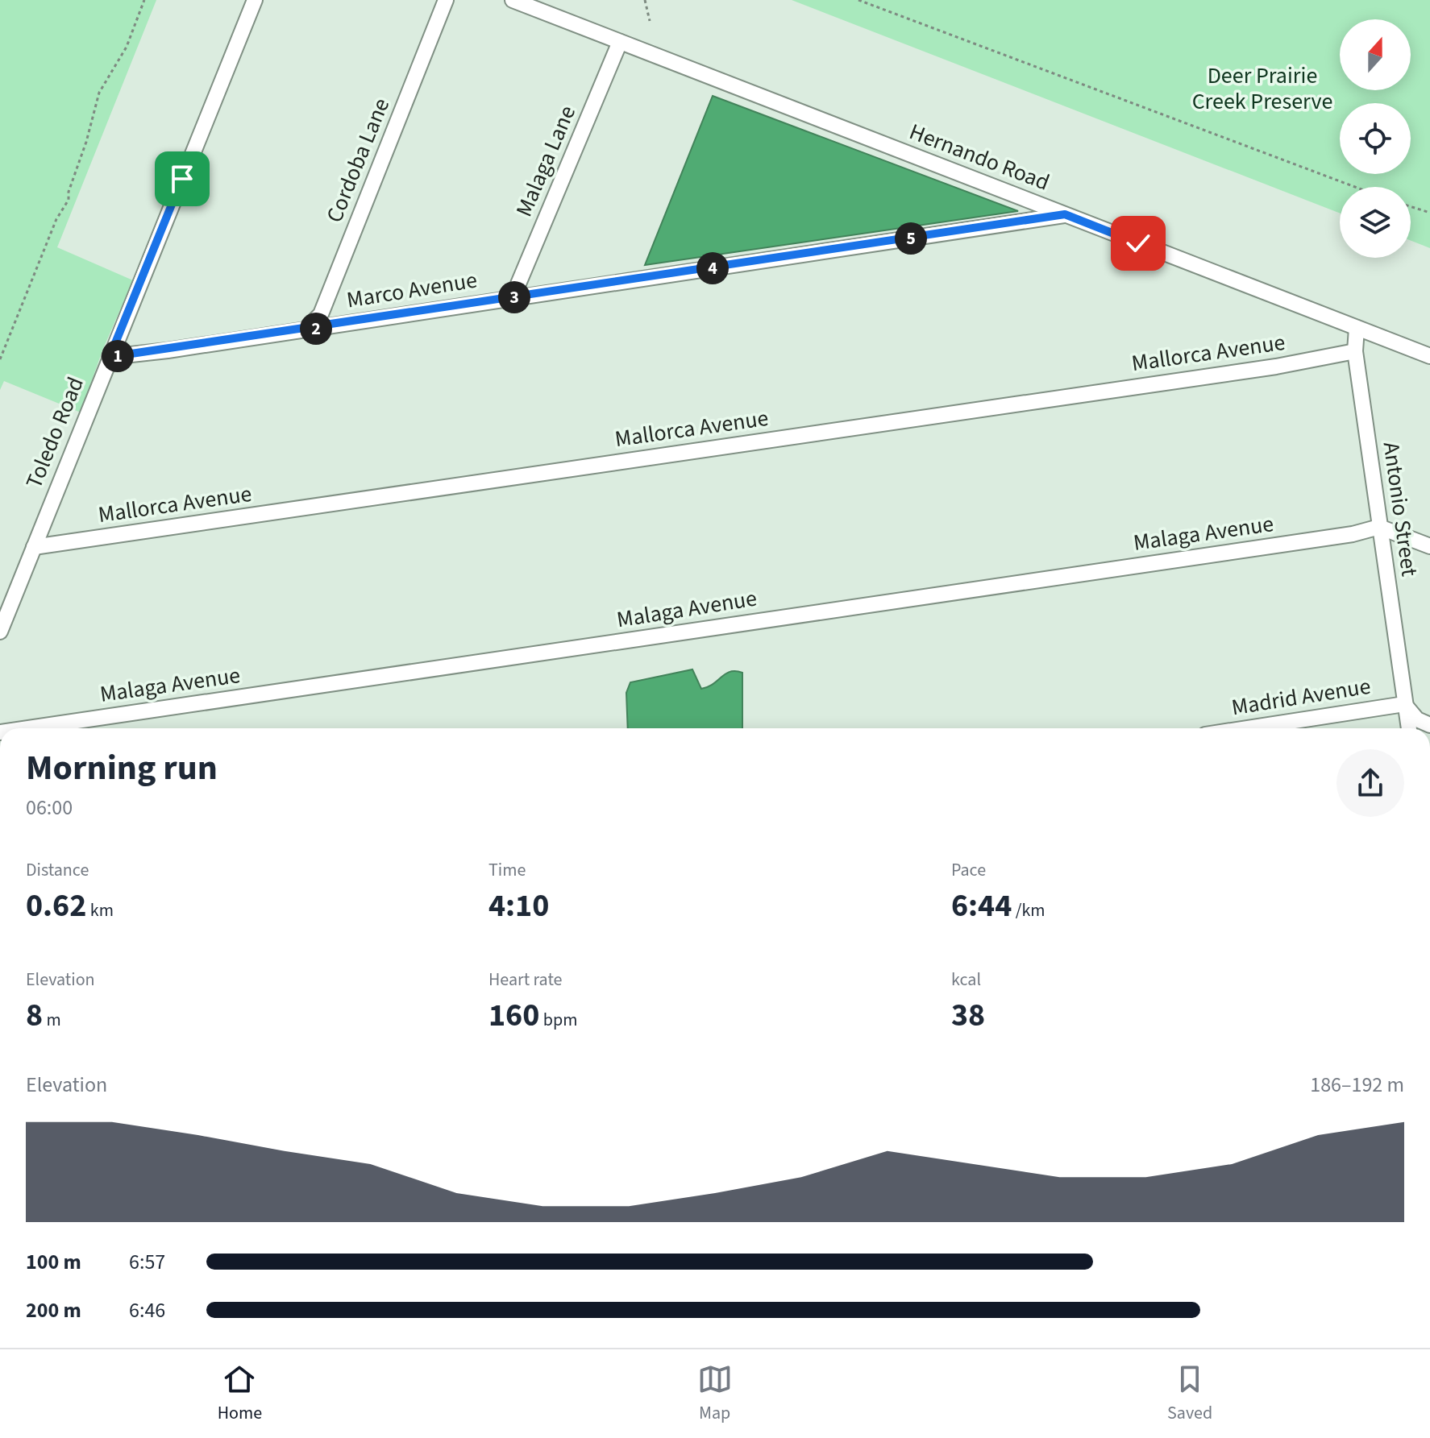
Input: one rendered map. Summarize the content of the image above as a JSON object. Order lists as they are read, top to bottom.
{
  "streets": {
    "street": [
      "Hernando Road",
      "Cordoba Lane",
      "Malaga Lane",
      "Marco Avenue",
      "Mallorca Avenue",
      "Toledo Road",
      "Antonio Street",
      "Malaga Avenue",
      "Madrid Avenue"
    ]
  },
  "crossings": [
    ["Hernando Road", "Malaga Lane"],
    ["Hernando Road", "Marco Avenue"],
    ["Hernando Road", "Antonio Street"],
    ["Cordoba Lane", "Marco Avenue"],
    ["Malaga Lane", "Marco Avenue"],
    ["Marco Avenue", "Toledo Road"],
    ["Mallorca Avenue", "Toledo Road"],
    ["Mallorca Avenue", "Antonio Street"],
    ["Antonio Street", "Malaga Avenue"],
    ["Antonio Street", "Madrid Avenue"]
  ],
  "parks": ["Deer Prairie Creek Preserve"],
  "north": "top",
  "page": {
    "pins": [
      "5",
      "4",
      "3",
      "2",
      "1"
    ],
    "heading": ["Morning run", "06:00"],
    "stats": [
      ["Distance", "0.62 km"],
      ["Time", "4:10"],
      ["Pace", "6:44 /km"],
      ["Elevation", "8 m"],
      ["Heart rate", "160 bpm"],
      ["kcal", "38"]
    ],
    "chart": ["Elevation", "186–192 m"],
    "list": [
      {
        "name": "100 m",
        "note": "6:57"
      },
      {
        "name": "200 m",
        "note": "6:46"
      }
    ],
    "tabs": ["Home", "Map", "Saved"]
  }
}
